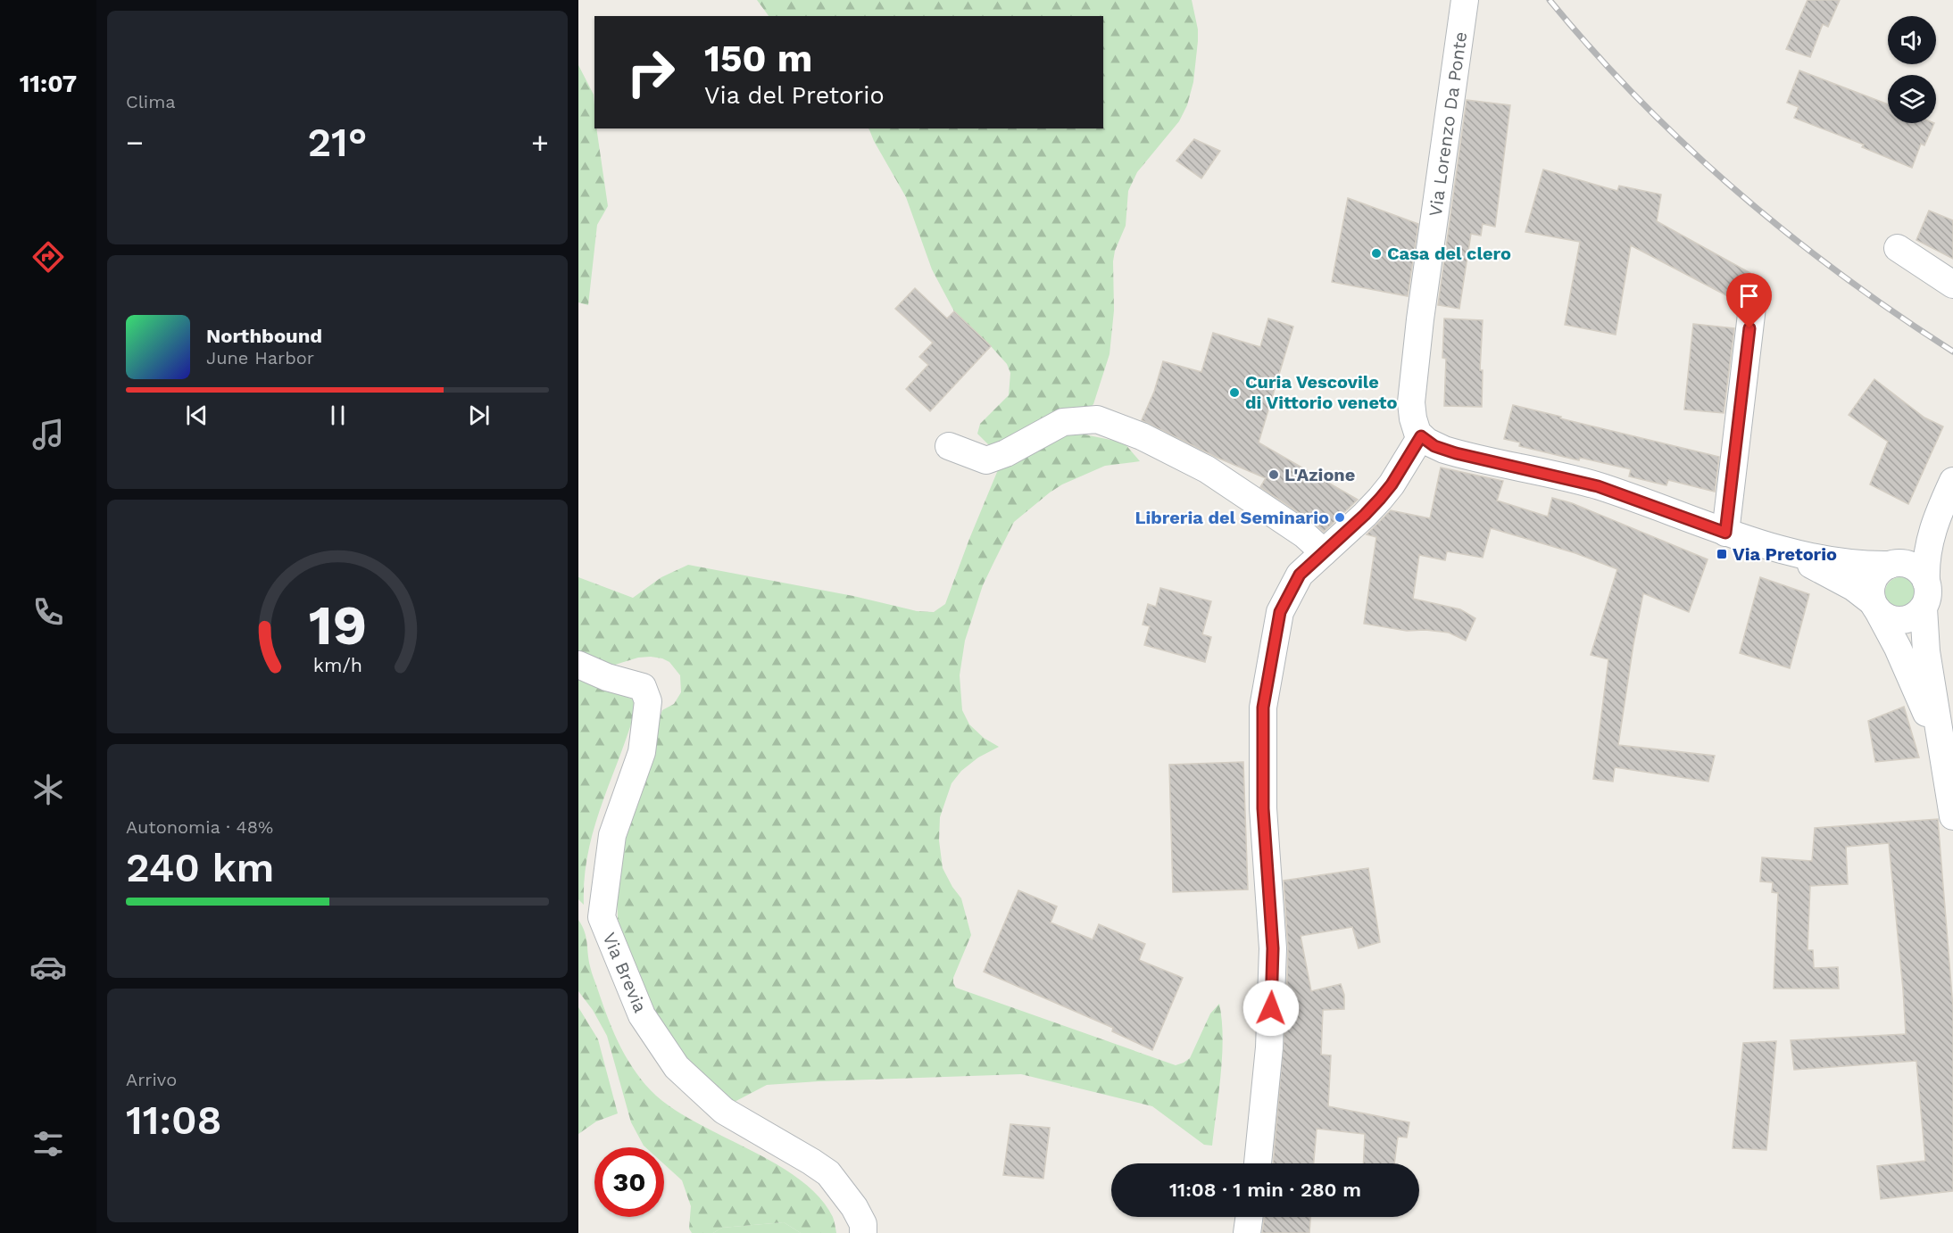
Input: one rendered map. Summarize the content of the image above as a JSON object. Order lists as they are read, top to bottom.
{
  "streets": {
    "street": ["Via Lorenzo Da Ponte", "Via Brevia"]
  },
  "places": {
    "other": [
      "Casa del clero",
      "Curia Vescovile di Vittorio veneto",
      "L'Azione",
      "Libreria del Seminario"
    ],
    "transit": ["Via Pretorio"]
  },
  "page": {
    "tabs": "11:07",
    "tile": [
      "Clima",
      ["Autonomia · 48%", "240 km"],
      ["Arrivo", "11:08"]
    ],
    "turn": ["150 m", "Via del Pretorio"],
    "heat": ["−", "21°", "+"],
    "song": ["Northbound", "June Harbor"],
    "limit": "30",
    "trip": "11:08 · 1 min · 280 m",
    "gauge": ["19", "km/h"]
  }
}
